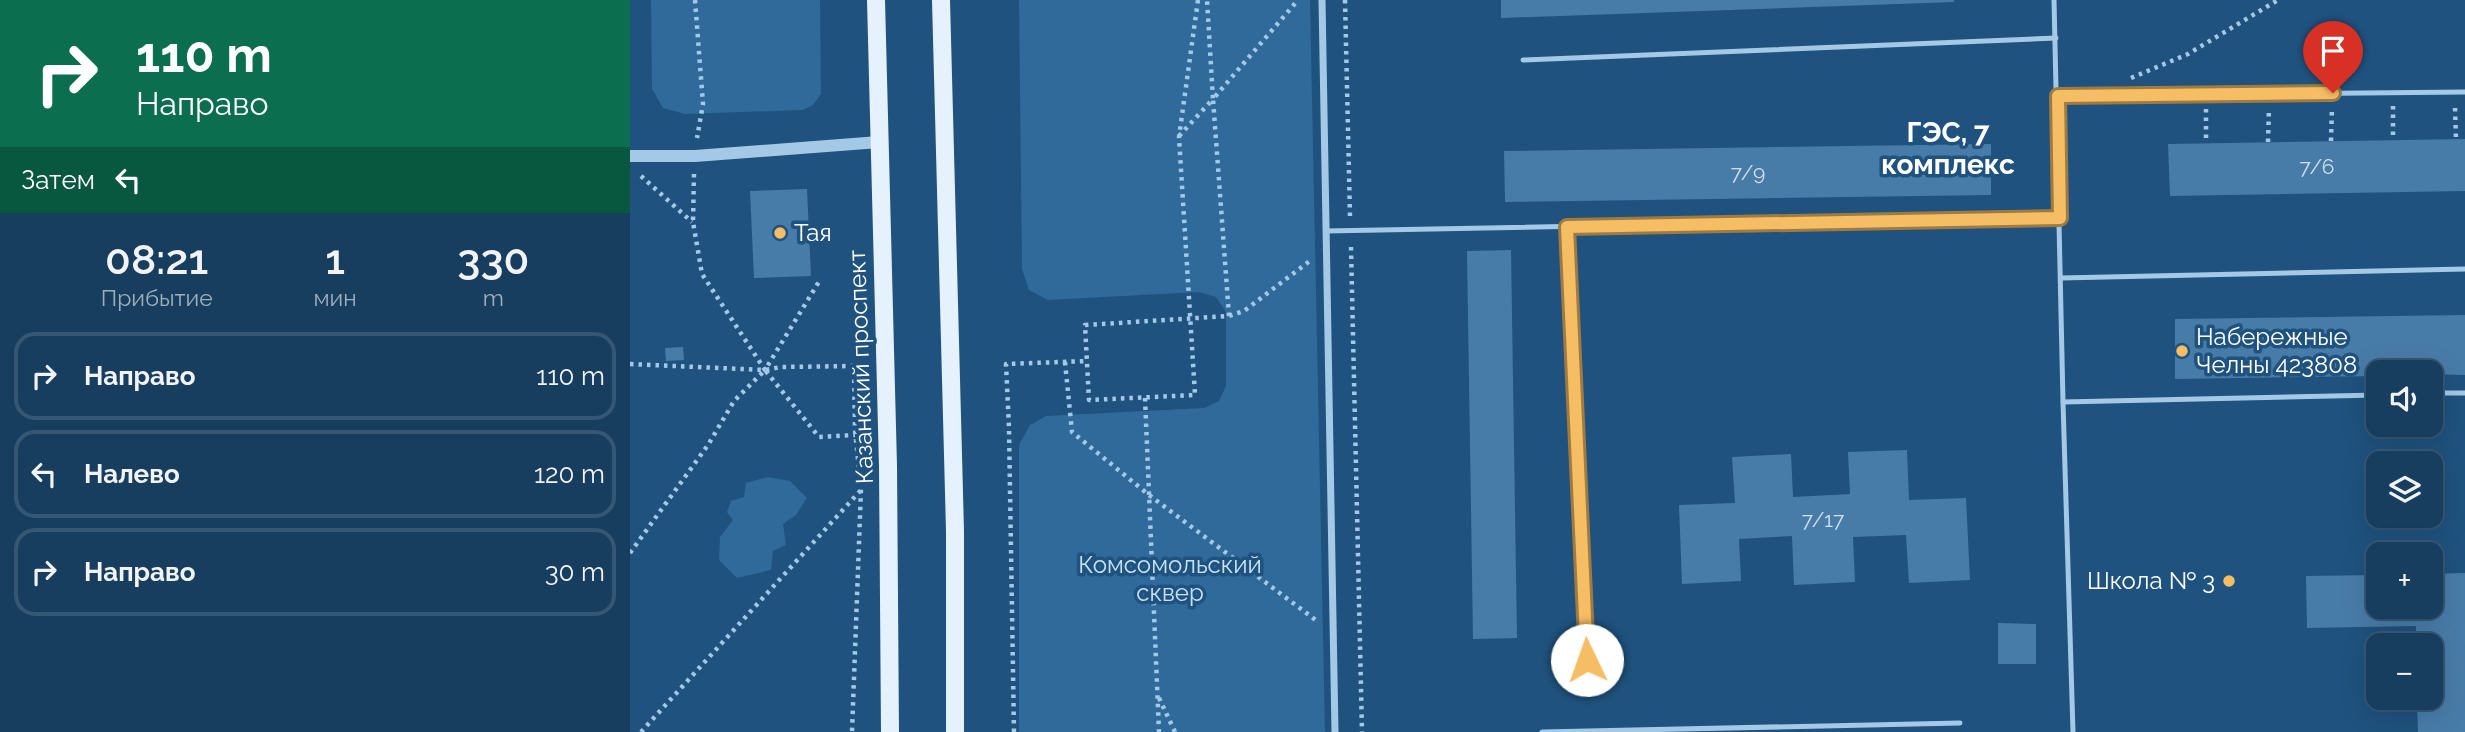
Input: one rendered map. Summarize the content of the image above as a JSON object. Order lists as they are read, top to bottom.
{
  "streets": {
    "main road": ["Казанский проспект"]
  },
  "districts": ["ГЭС, 7 комплекс"],
  "parks": ["Комсомольский сквер"],
  "places": ["Тая", "Набережные Челны 423808", "Школа № 3"],
  "house_numbers": ["7/6", "7/9", "7/17"],
  "page": {
    "turn": ["110 m", "Направо"],
    "then": "Затем",
    "eta": [
      "08:21",
      "Прибытие",
      "1",
      "мин",
      "330",
      "m"
    ],
    "list": [
      {
        "name": "Направо",
        "value": "110 m"
      },
      {
        "name": "Налево",
        "value": "120 m"
      },
      {
        "name": "Направо",
        "value": "30 m"
      }
    ],
    "map_buttons": ["+", "−"]
  }
}
